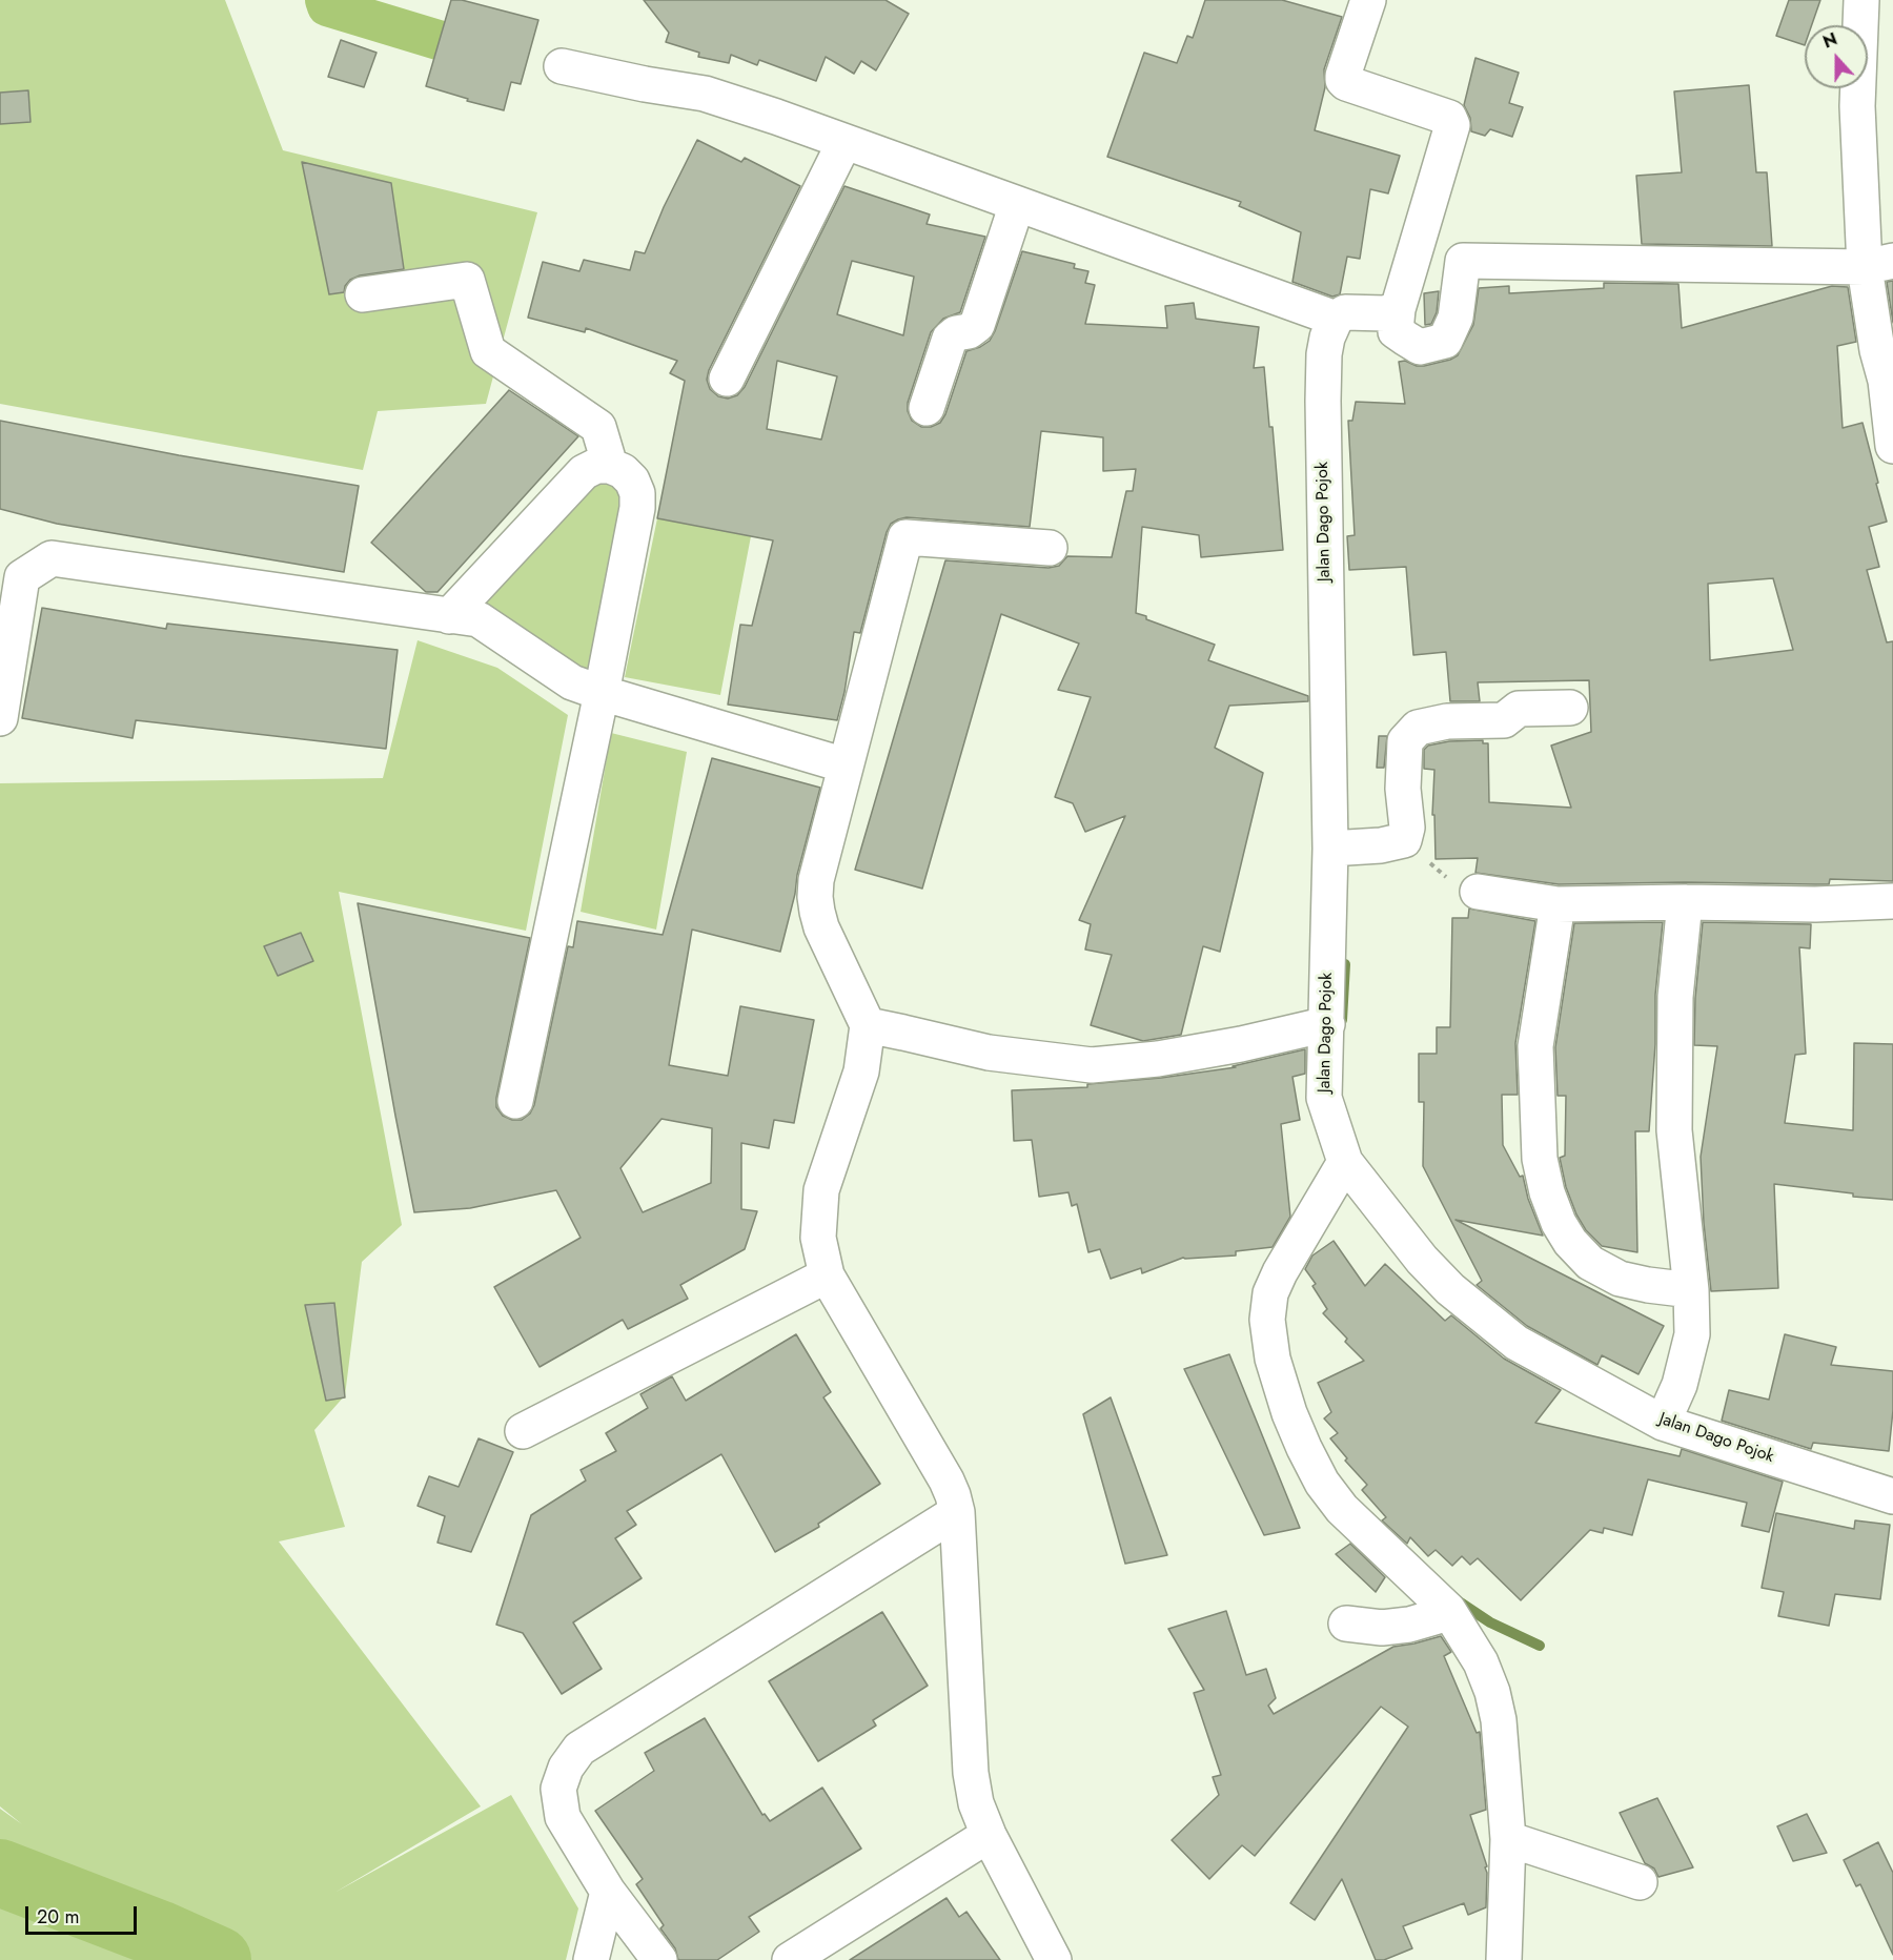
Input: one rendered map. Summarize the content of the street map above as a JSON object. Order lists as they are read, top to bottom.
{
  "streets": {
    "street": ["Jalan Dago Pojok"]
  },
  "scale_bar": "20 m",
  "north": "top"
}
